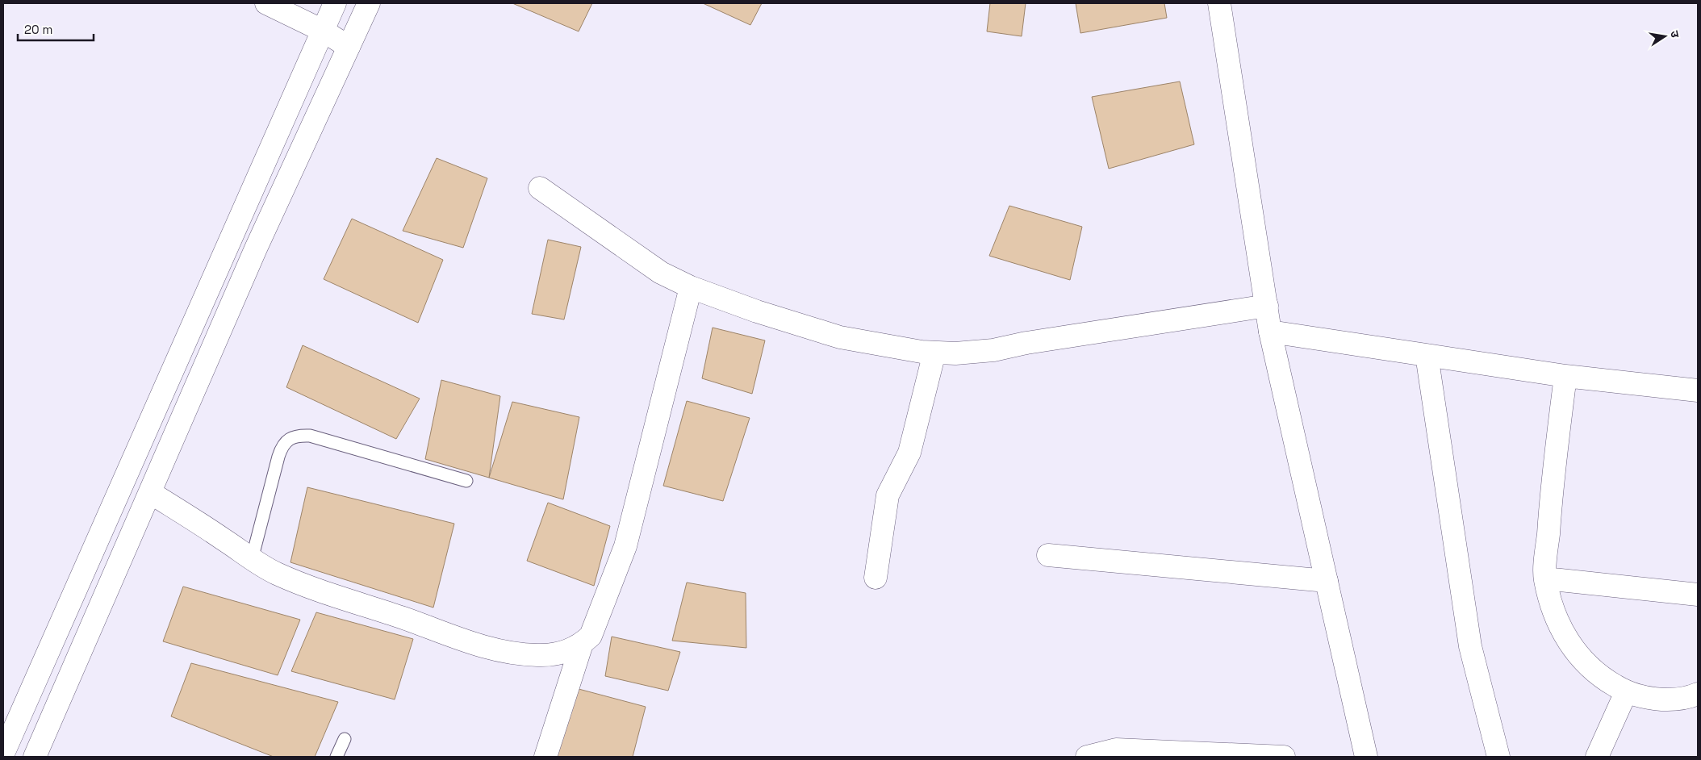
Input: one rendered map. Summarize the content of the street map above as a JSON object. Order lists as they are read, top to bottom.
{
  "scale_bar": "20 m",
  "north": "right"
}
